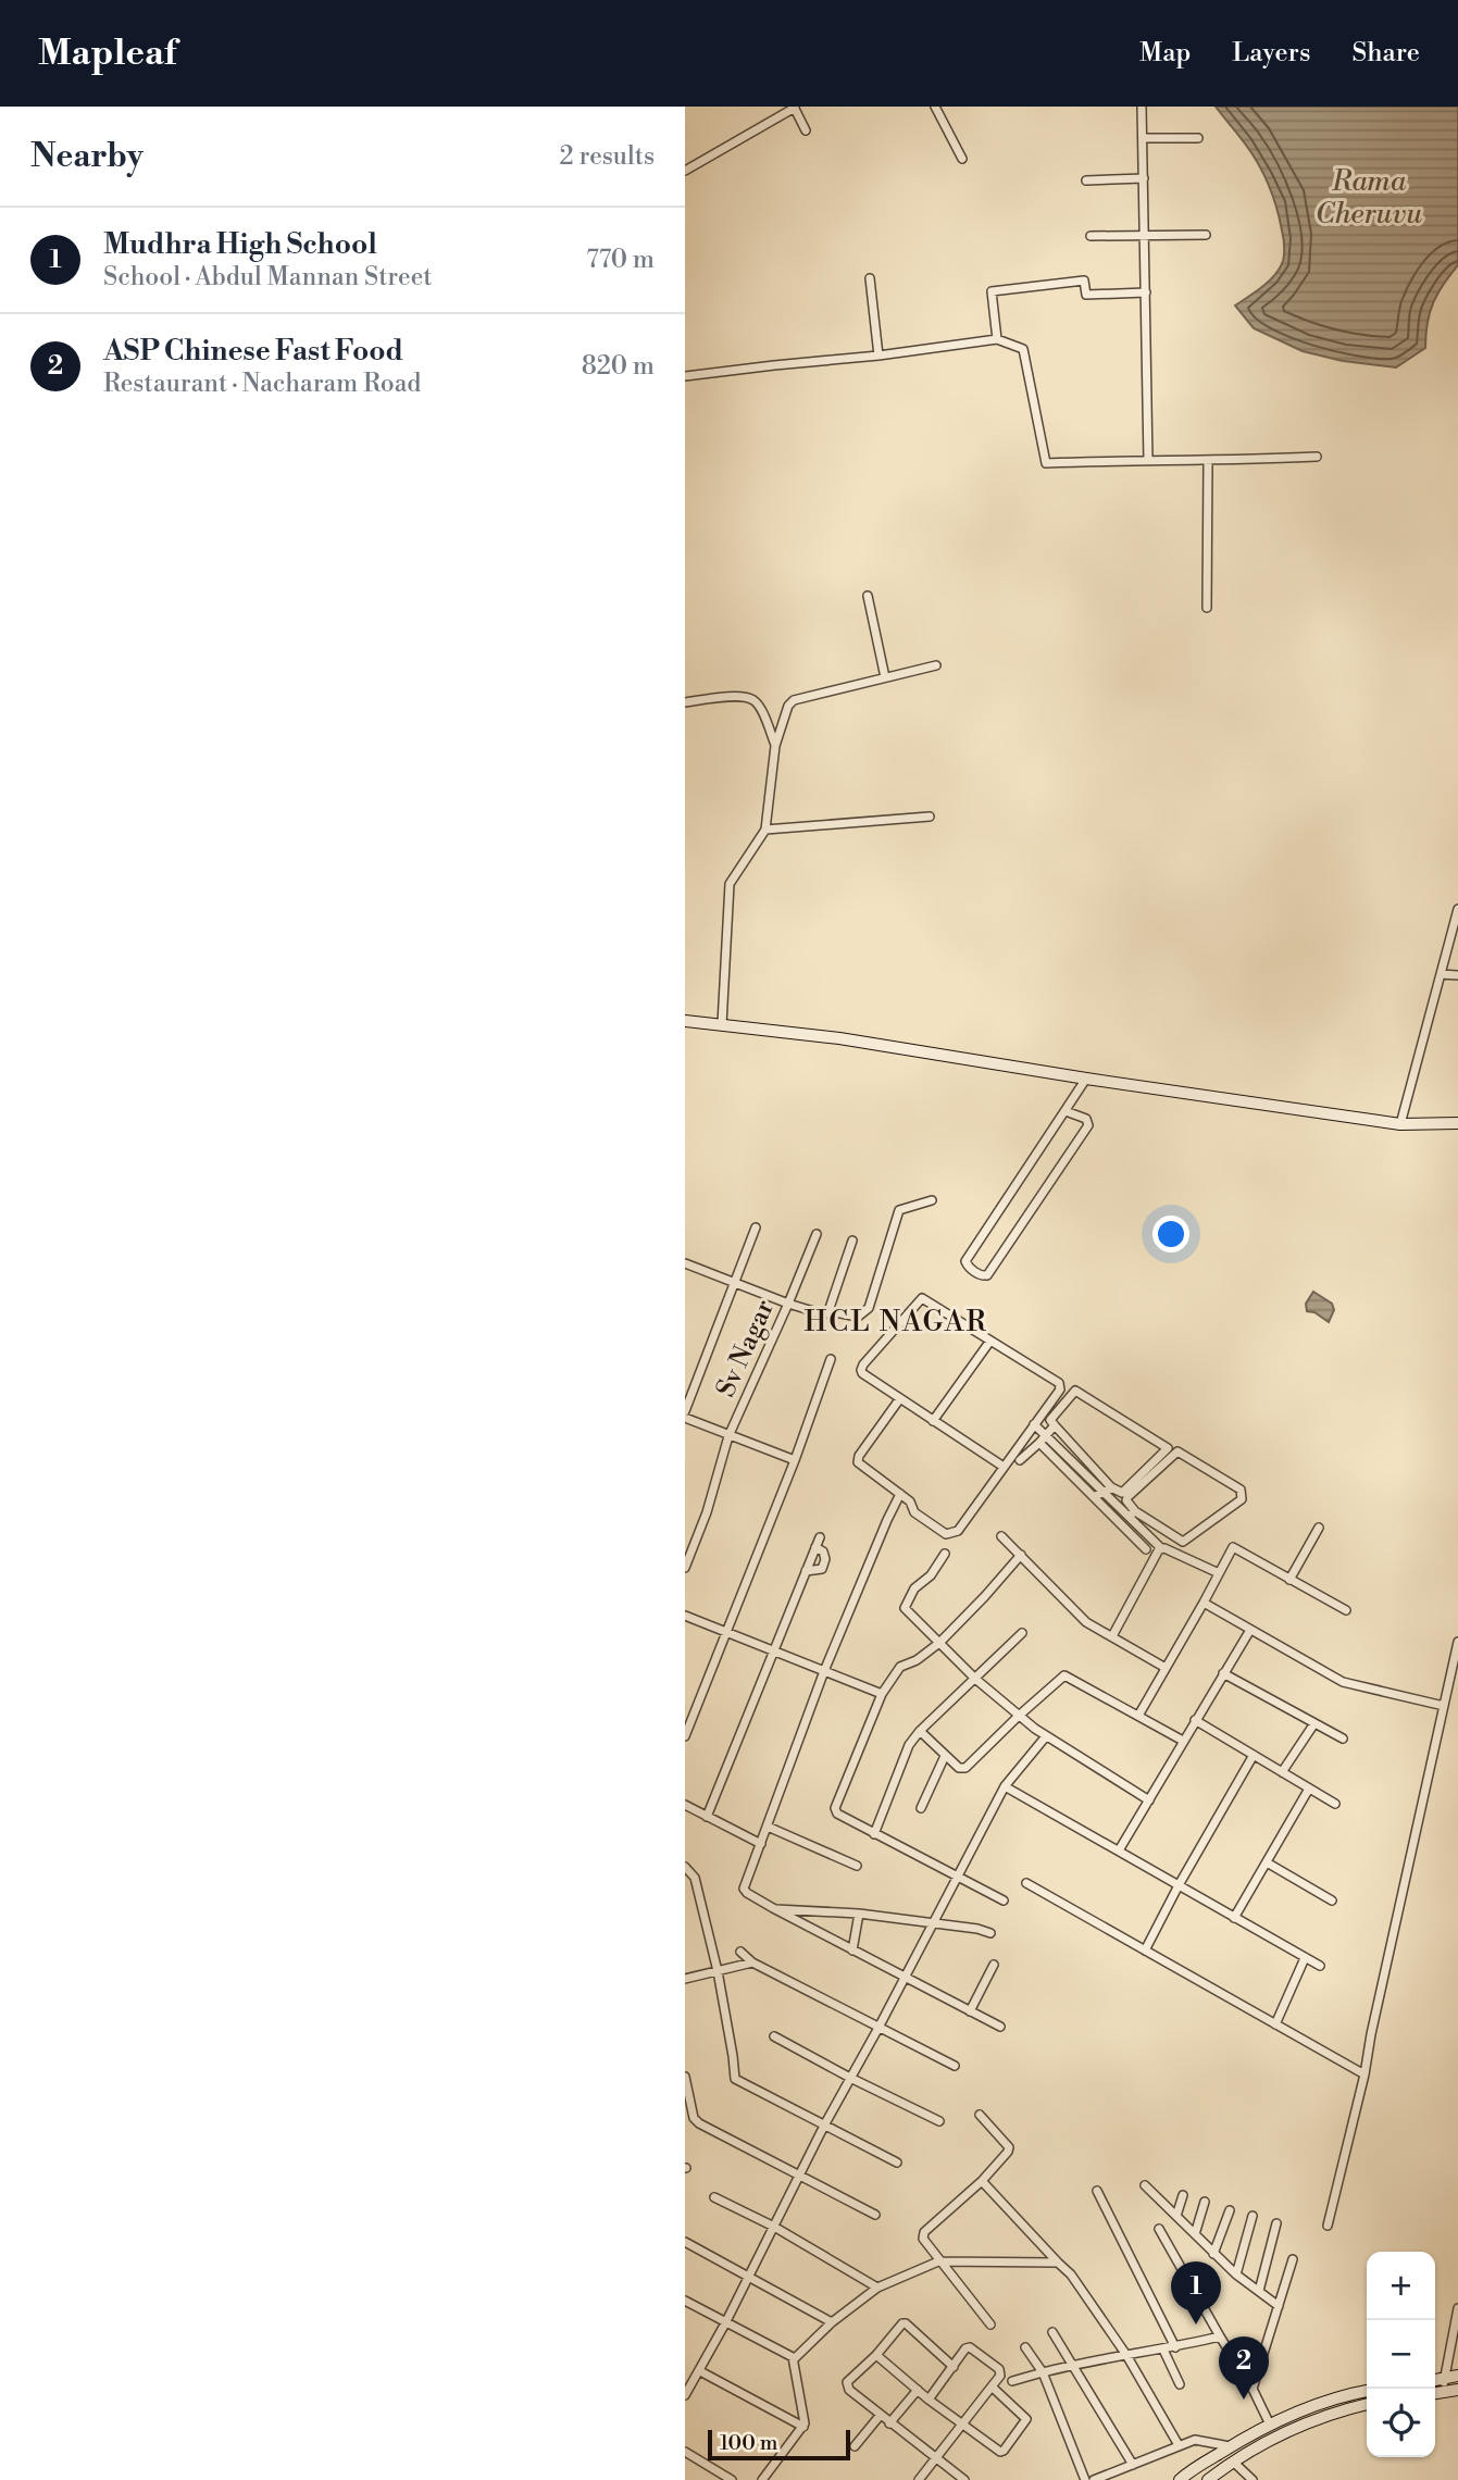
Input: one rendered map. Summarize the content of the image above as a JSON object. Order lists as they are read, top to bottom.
{
  "streets": {
    "street": ["Sv Nagar"]
  },
  "districts": ["HCL NAGAR"],
  "water": ["Rama Cheruvu"],
  "scale_bar": "100 m",
  "page": {
    "header": "Mapleaf",
    "nav": ["Map", "Layers", "Share"],
    "heading": ["Nearby", "2 results"],
    "list": [
      {
        "mark": "1",
        "name": "Mudhra High School",
        "note": "School · Abdul Mannan Street",
        "value": "770 m"
      },
      {
        "mark": "2",
        "name": "ASP Chinese Fast Food",
        "note": "Restaurant · Nacharam Road",
        "value": "820 m"
      }
    ],
    "map_buttons": ["+", "−"],
    "pins": ["1", "2"],
    "scale": "100 m"
  }
}
